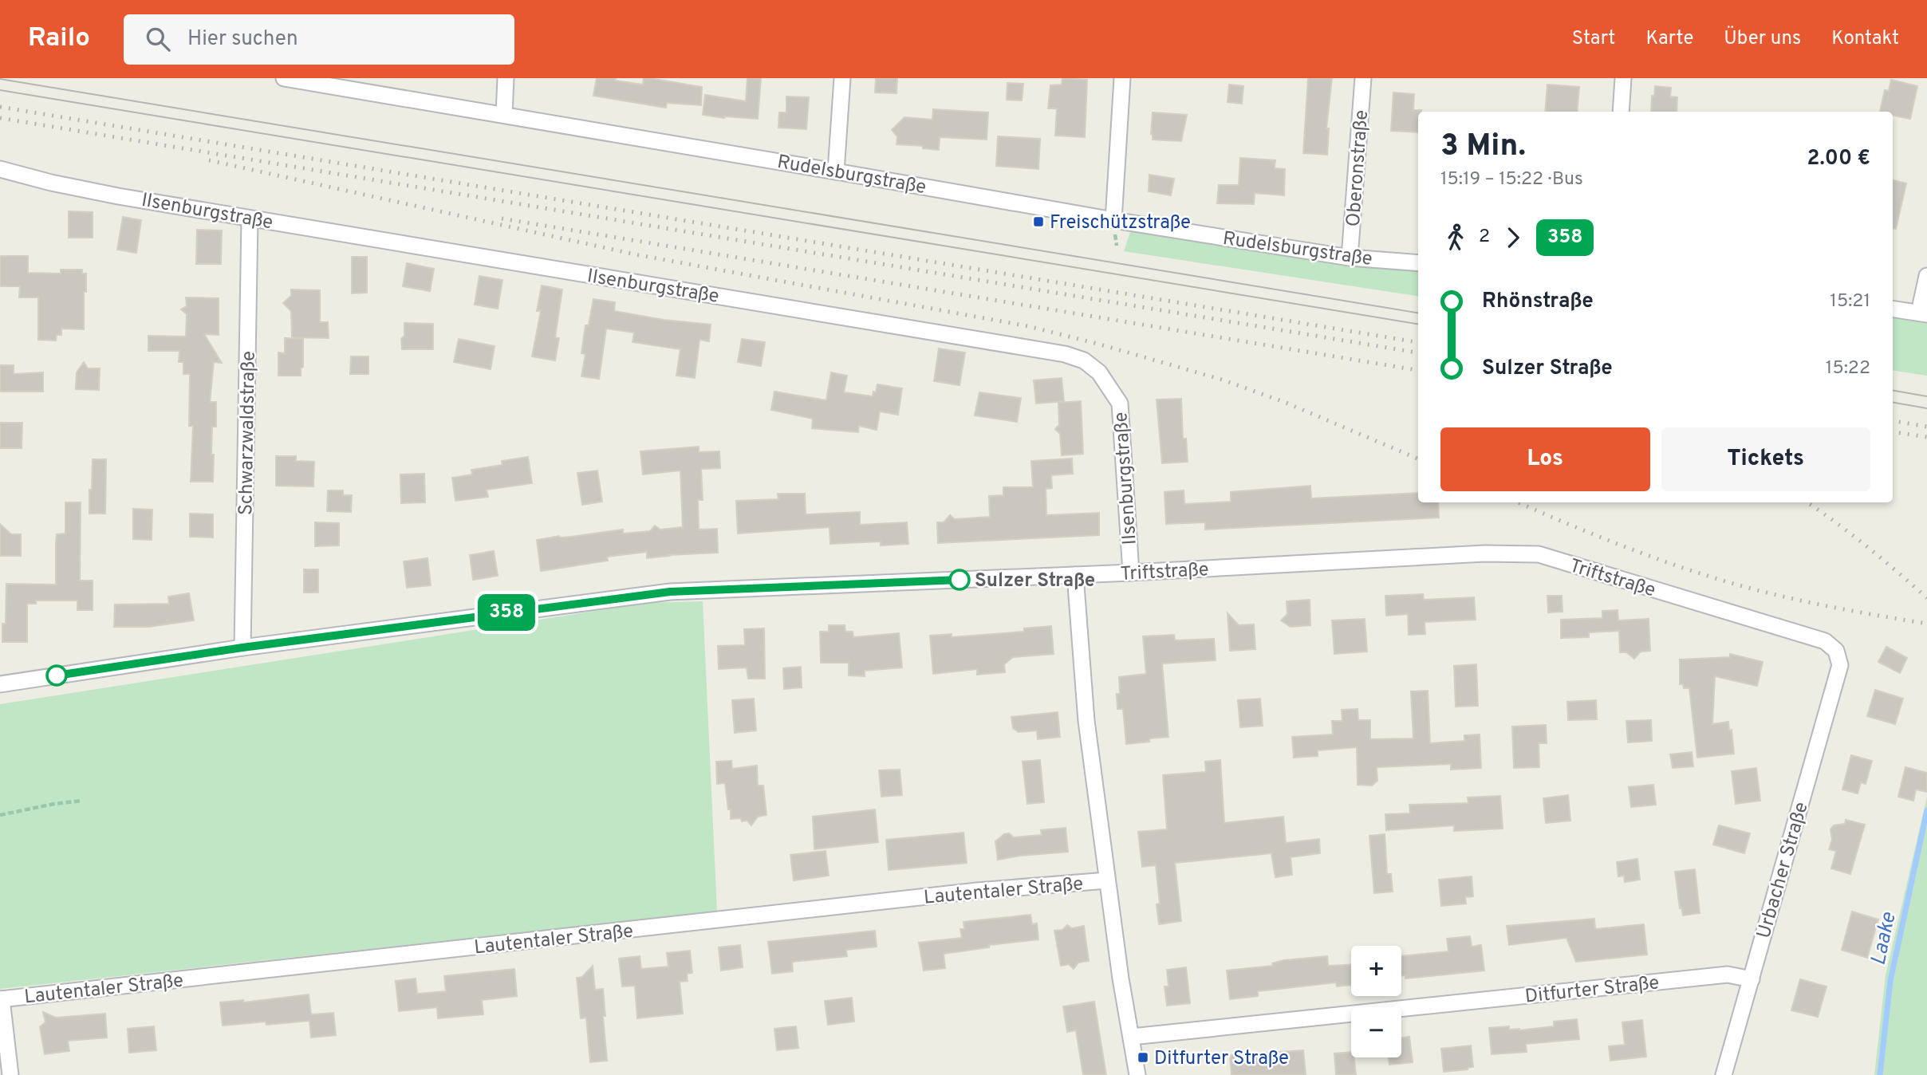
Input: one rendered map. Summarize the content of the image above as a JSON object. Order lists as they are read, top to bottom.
{
  "streets": {
    "street": [
      "Oberonstraße",
      "Rudelsburgstraße",
      "Ilsenburgstraße",
      "Schwarzwaldstraße",
      "Triftstraße",
      "Urbacher Straße",
      "Lautentaler Straße",
      "Ditfurter Straße"
    ]
  },
  "crossings": [
    ["Oberonstraße", "Rudelsburgstraße"],
    ["Ilsenburgstraße", "Schwarzwaldstraße"],
    ["Ilsenburgstraße", "Triftstraße"],
    ["Schwarzwaldstraße", "Triftstraße"],
    ["Triftstraße", "Urbacher Straße"],
    ["Urbacher Straße", "Ditfurter Straße"]
  ],
  "water": ["Laake"],
  "places": {
    "transit": ["Freischützstraße", "Ditfurter Straße"],
    "other": ["Sulzer Straße"]
  },
  "lines": ["bus line 358"],
  "page": {
    "header": "Railo",
    "search": "Hier suchen",
    "nav": [
      "Start",
      "Karte",
      "Über uns",
      "Kontakt"
    ],
    "on_map": "358",
    "heading": ["3 Min.", "15:19 – 15:22 · Bus", "2.00 €"],
    "legs": ["2", "358"],
    "list": [
      {
        "name": "Rhönstraße",
        "value": "15:21"
      },
      {
        "name": "Sulzer Straße",
        "value": "15:22"
      }
    ],
    "buttons": ["Los", "Tickets"],
    "map_buttons": ["+", "−"]
  }
}
